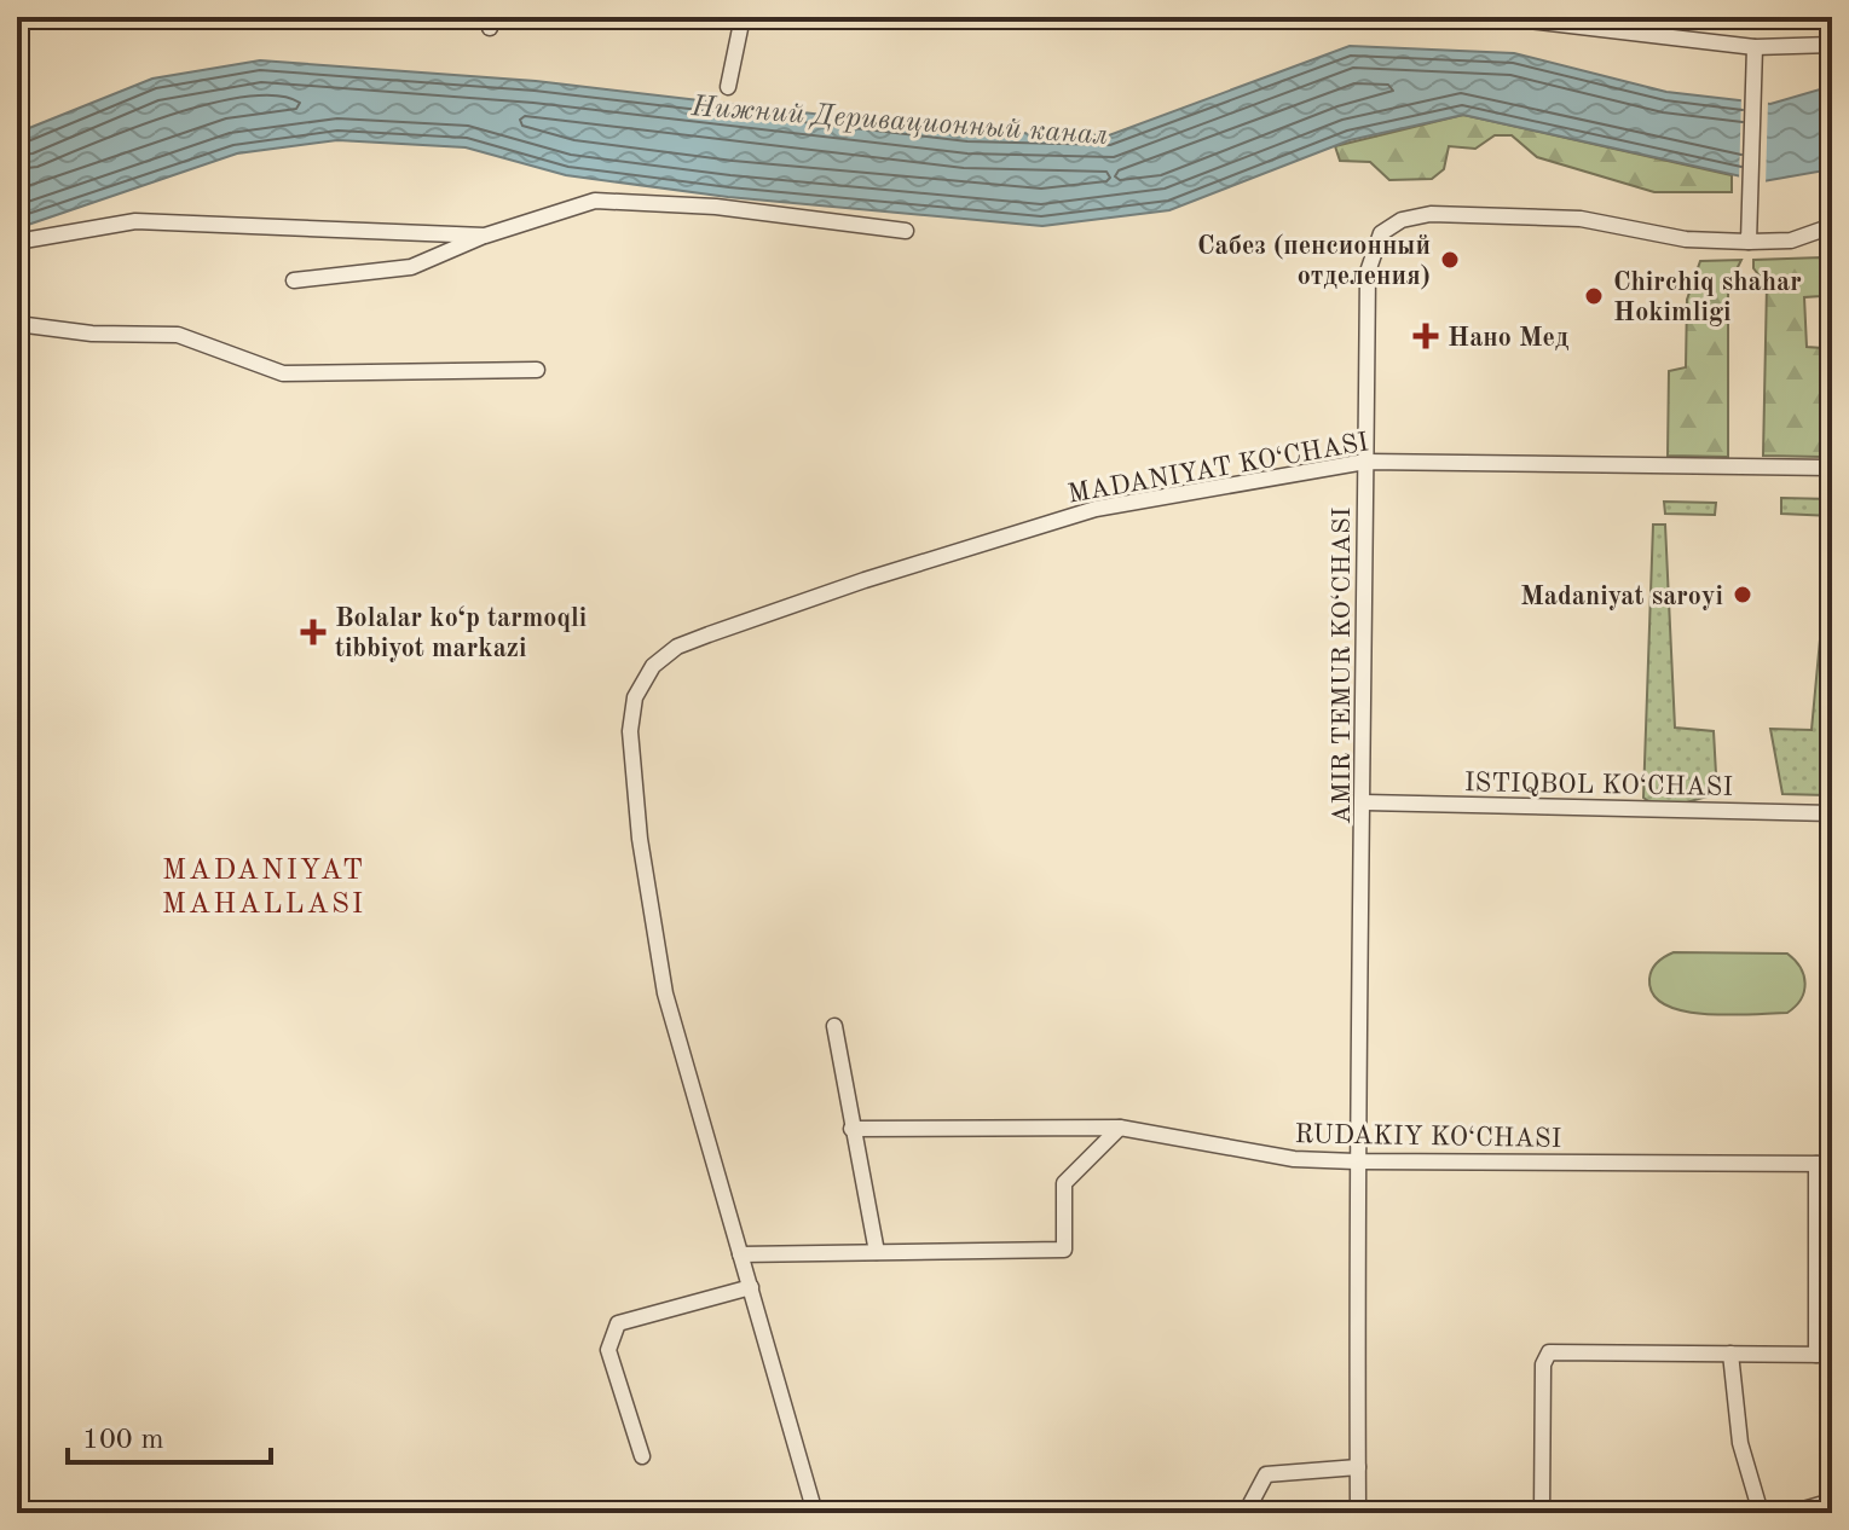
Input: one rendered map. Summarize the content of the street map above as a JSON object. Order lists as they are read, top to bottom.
{
  "streets": {
    "street": [
      "MADANIYAT KO‘CHASI",
      "AMIR TEMUR KO‘CHASI",
      "ISTIQBOL KO‘CHASI",
      "RUDAKIY KO‘CHASI"
    ]
  },
  "crossings": [
    ["MADANIYAT KO‘CHASI", "AMIR TEMUR KO‘CHASI"],
    ["AMIR TEMUR KO‘CHASI", "ISTIQBOL KO‘CHASI"],
    ["AMIR TEMUR KO‘CHASI", "RUDAKIY KO‘CHASI"]
  ],
  "districts": ["MADANIYAT MAHALLASI"],
  "water": ["Нижний Деривационный канал"],
  "places": {
    "other": ["Сабез (пенсионный отделения)", "Chirchiq shahar Hokimligi", "Madaniyat saroyi"],
    "health": ["Нано Мед", "Bolalar ko‘p tarmoqli tibbiyot markazi"]
  },
  "scale_bar": "100 m"
}
